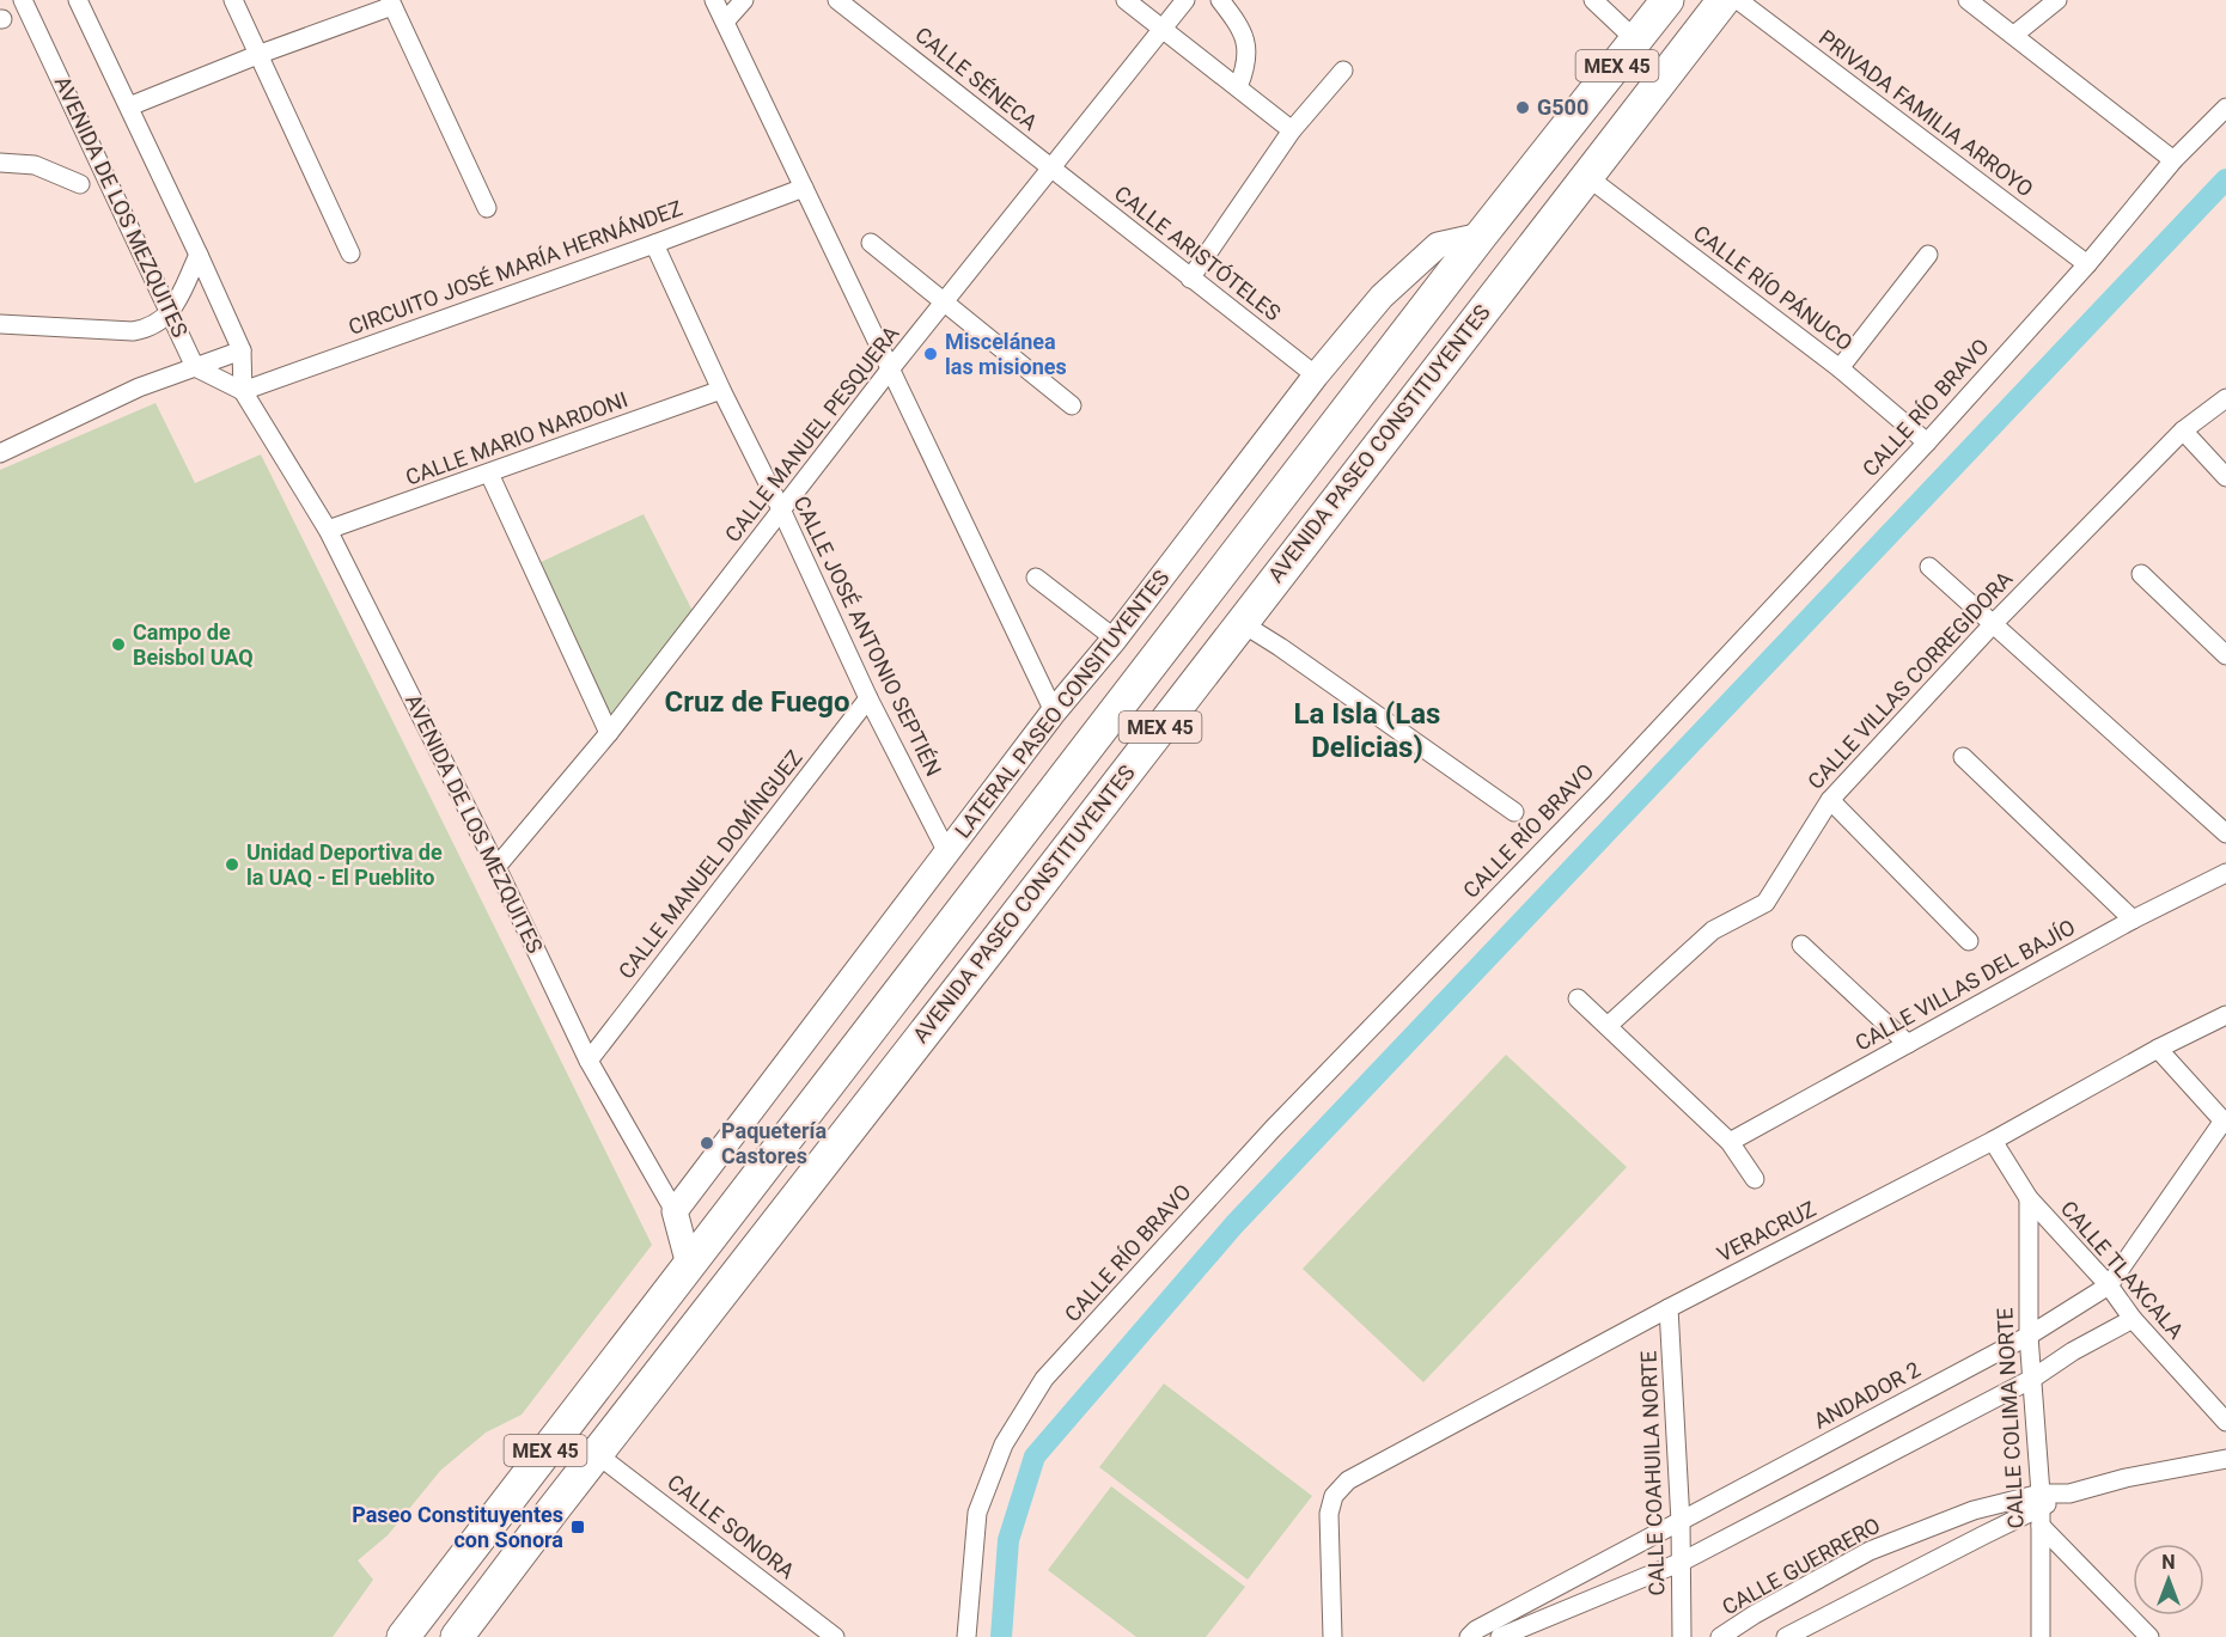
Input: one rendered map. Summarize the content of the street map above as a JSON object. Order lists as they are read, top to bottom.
{
  "streets": {
    "highway": ["MEX 45", "AVENIDA PASEO CONSTITUYENTES"],
    "street": [
      "CALLE SÉNECA",
      "PRIVADA FAMILIA ARROYO",
      "AVENIDA DE LOS MEZQUITES",
      "CALLE ARISTÓTELES",
      "CIRCUITO JOSÉ MARÍA HERNÁNDEZ",
      "CALLE RÍO PÁNUCO",
      "CALLE RÍO BRAVO",
      "CALLE MANUEL PESQUERA",
      "CALLE MARIO NARDONI",
      "CALLE JOSÉ ANTONIO SEPTIÉN",
      "CALLE VILLAS CORREGIDORA",
      "LATERAL PASEO CONSITUYENTES",
      "CALLE MANUEL DOMÍNGUEZ",
      "CALLE VILLAS DEL BAJÍO",
      "VERACRUZ",
      "CALLE TLAXCALA",
      "ANDADOR 2",
      "CALLE COLIMA NORTE",
      "CALLE COAHUILA NORTE",
      "CALLE SONORA",
      "CALLE GUERRERO"
    ]
  },
  "crossings": [
    ["CALLE SÉNECA", "CALLE ARISTÓTELES"],
    ["CALLE SÉNECA", "CALLE MANUEL PESQUERA"],
    ["PRIVADA FAMILIA ARROYO", "CALLE RÍO BRAVO"],
    ["AVENIDA DE LOS MEZQUITES", "CIRCUITO JOSÉ MARÍA HERNÁNDEZ"],
    ["AVENIDA DE LOS MEZQUITES", "CALLE MANUEL PESQUERA"],
    ["AVENIDA DE LOS MEZQUITES", "CALLE MARIO NARDONI"],
    ["AVENIDA DE LOS MEZQUITES", "AVENIDA PASEO CONSTITUYENTES"],
    ["AVENIDA DE LOS MEZQUITES", "LATERAL PASEO CONSITUYENTES"],
    ["AVENIDA DE LOS MEZQUITES", "CALLE MANUEL DOMÍNGUEZ"],
    ["CALLE ARISTÓTELES", "CALLE MANUEL PESQUERA"],
    ["CALLE ARISTÓTELES", "LATERAL PASEO CONSITUYENTES"],
    ["CIRCUITO JOSÉ MARÍA HERNÁNDEZ", "CALLE JOSÉ ANTONIO SEPTIÉN"],
    ["CALLE RÍO PÁNUCO", "CALLE RÍO BRAVO"],
    ["CALLE RÍO PÁNUCO", "AVENIDA PASEO CONSTITUYENTES"],
    ["CALLE MANUEL PESQUERA", "CALLE JOSÉ ANTONIO SEPTIÉN"],
    ["CALLE MARIO NARDONI", "CALLE JOSÉ ANTONIO SEPTIÉN"],
    ["AVENIDA PASEO CONSTITUYENTES", "LATERAL PASEO CONSITUYENTES"],
    ["AVENIDA PASEO CONSTITUYENTES", "CALLE SONORA"],
    ["CALLE JOSÉ ANTONIO SEPTIÉN", "LATERAL PASEO CONSITUYENTES"],
    ["CALLE JOSÉ ANTONIO SEPTIÉN", "CALLE MANUEL DOMÍNGUEZ"],
    ["VERACRUZ", "CALLE TLAXCALA"],
    ["VERACRUZ", "CALLE COAHUILA NORTE"],
    ["CALLE TLAXCALA", "ANDADOR 2"],
    ["CALLE TLAXCALA", "CALLE COLIMA NORTE"],
    ["ANDADOR 2", "CALLE COLIMA NORTE"],
    ["ANDADOR 2", "CALLE COAHUILA NORTE"],
    ["CALLE COLIMA NORTE", "CALLE GUERRERO"]
  ],
  "districts": ["Cruz de Fuego", "La Isla (Las Delicias)"],
  "places": {
    "other": [
      "G500",
      "Miscelánea las misiones",
      "Campo de Beisbol UAQ",
      "Unidad Deportiva de la UAQ - El Pueblito",
      "Paquetería Castores"
    ],
    "transit": ["Paseo Constituyentes con Sonora"]
  },
  "north": "top"
}
